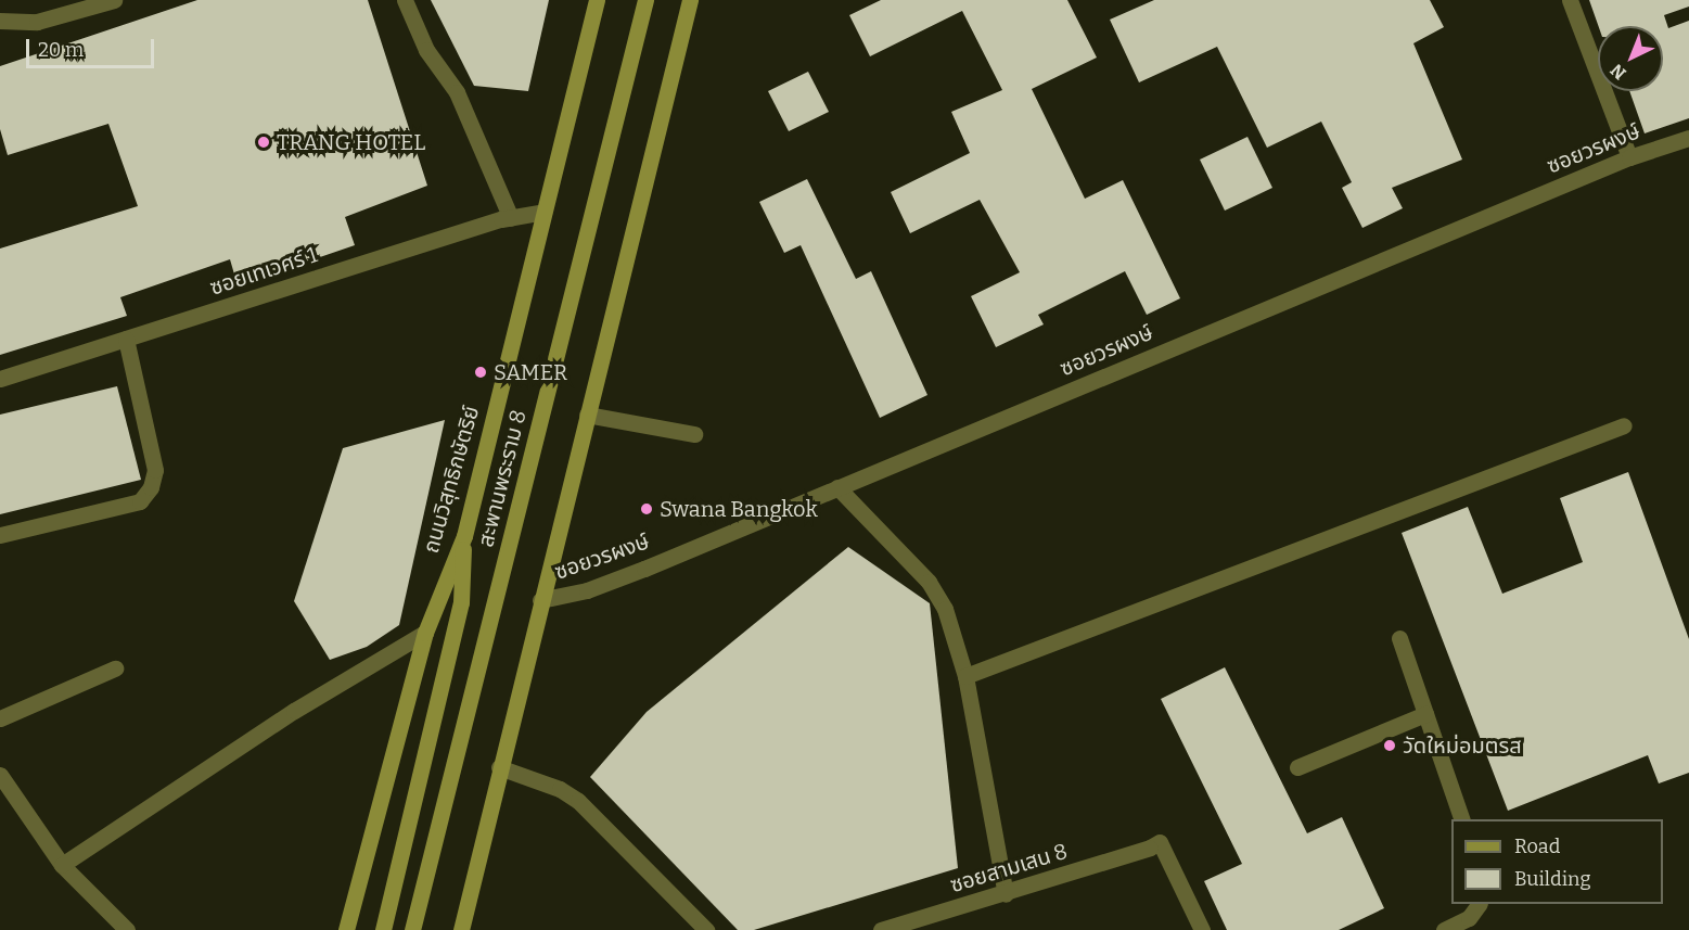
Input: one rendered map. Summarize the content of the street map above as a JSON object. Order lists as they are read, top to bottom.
{
  "streets": {
    "main road": ["สะพานพระราม 8", "ถนนวิสุทธิกษัตริย์"],
    "street": ["ซอยวรผงษ์", "ซอยเทเวศร์ 1", "ซอยสามเสน 8"]
  },
  "crossings": [
    ["ซอยเทเวศร์ 1", "ถนนวิสุทธิกษัตริย์"],
    ["สะพานพระราม 8", "ถนนวิสุทธิกษัตริย์"]
  ],
  "places": [
    "TRANG HOTEL",
    "SAMER",
    "Swana Bangkok",
    "วัดใหม่อมตรส"
  ],
  "legend": ["Road", "Building"],
  "scale_bar": "20 m",
  "north": "bottom left"
}
